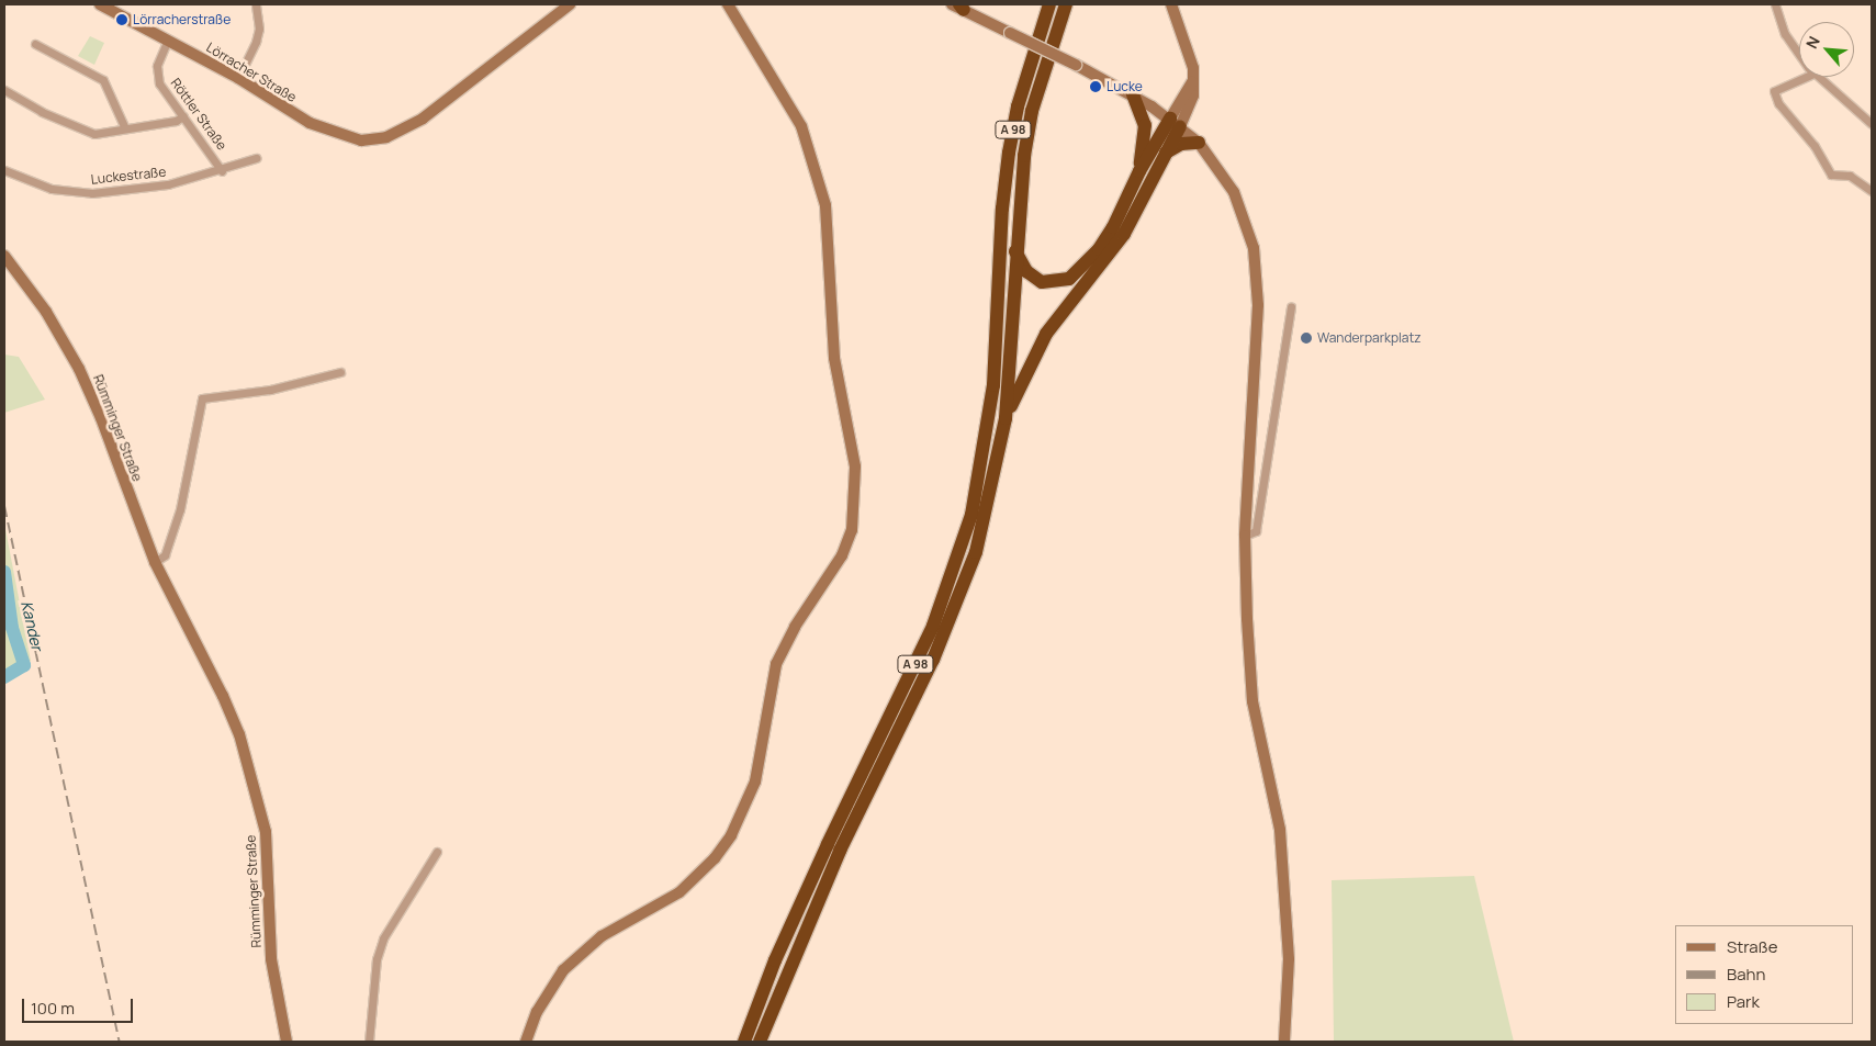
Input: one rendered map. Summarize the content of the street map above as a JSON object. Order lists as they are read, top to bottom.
{
  "streets": {
    "highway": ["A 98"],
    "street": [
      "Lörracher Straße",
      "Röttler Straße",
      "Luckestraße",
      "Rümminger Straße"
    ]
  },
  "crossings": [
    ["Lörracher Straße", "Röttler Straße"],
    ["Röttler Straße", "Luckestraße"]
  ],
  "water": ["Kander"],
  "places": ["Lörracherstraße", "Lucke", "Wanderparkplatz"],
  "legend": ["Straße", "Bahn", "Park"],
  "scale_bar": "100 m",
  "north": "top left"
}
